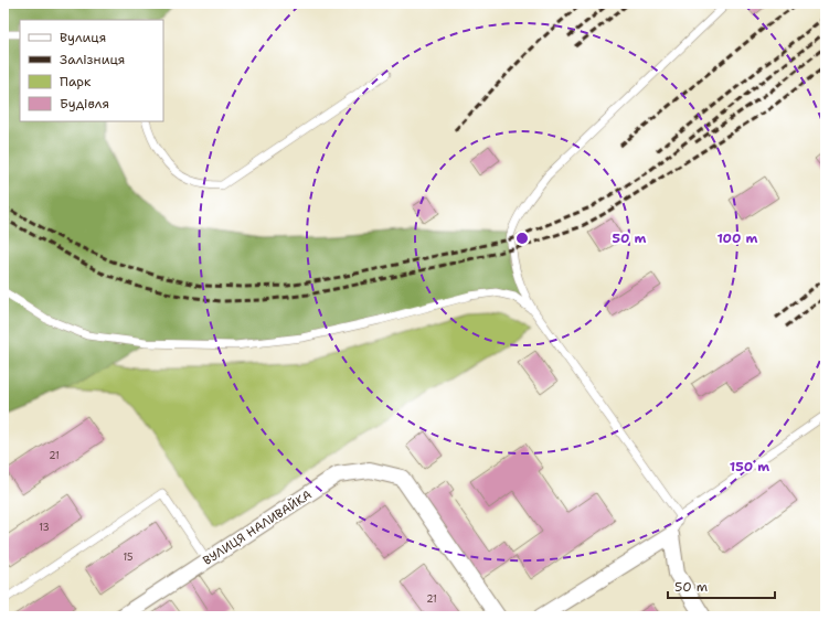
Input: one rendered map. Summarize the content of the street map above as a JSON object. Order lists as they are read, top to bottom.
{
  "streets": {
    "street": ["ВУЛИЦЯ НАЛИВАЙКА"]
  },
  "house_numbers": [
    "21",
    "13",
    "15",
    "21"
  ],
  "legend": [
    "Вулиця",
    "Залізниця",
    "Парк",
    "Будівля"
  ],
  "scale_bar": "50 m",
  "rings": ["50 m", "100 m", "150 m"]
}
